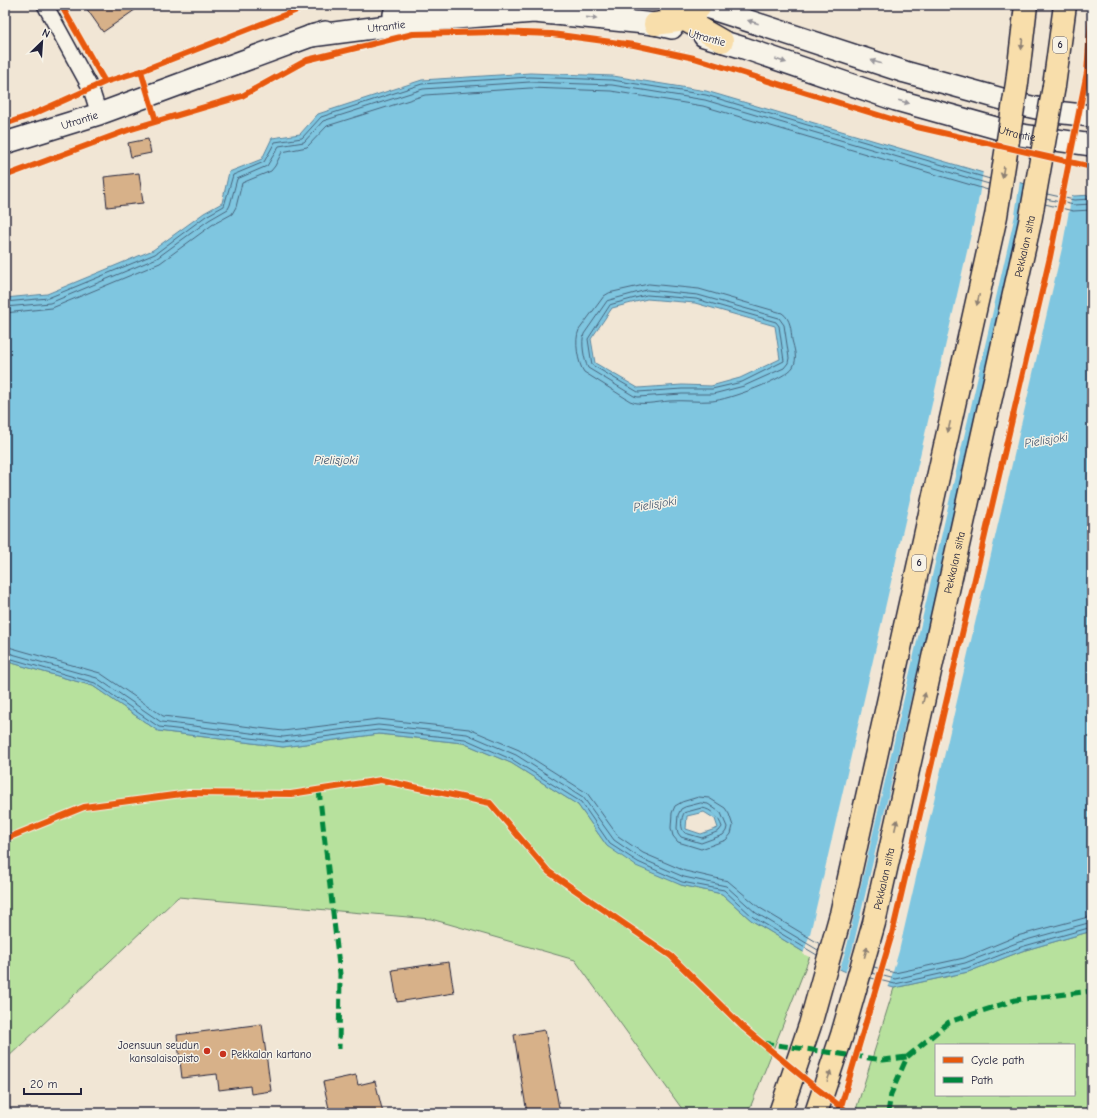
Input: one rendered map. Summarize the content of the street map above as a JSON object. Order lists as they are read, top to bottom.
{
  "streets": {
    "highway": ["6", "Pekkalan silta"],
    "main road": ["Utrantie"]
  },
  "water": ["Pielisjoki"],
  "places": ["Joensuun seudun kansalaisopisto", "Pekkalan kartano"],
  "legend": ["Cycle path", "Path"],
  "scale_bar": "20 m",
  "north": "top right"
}
